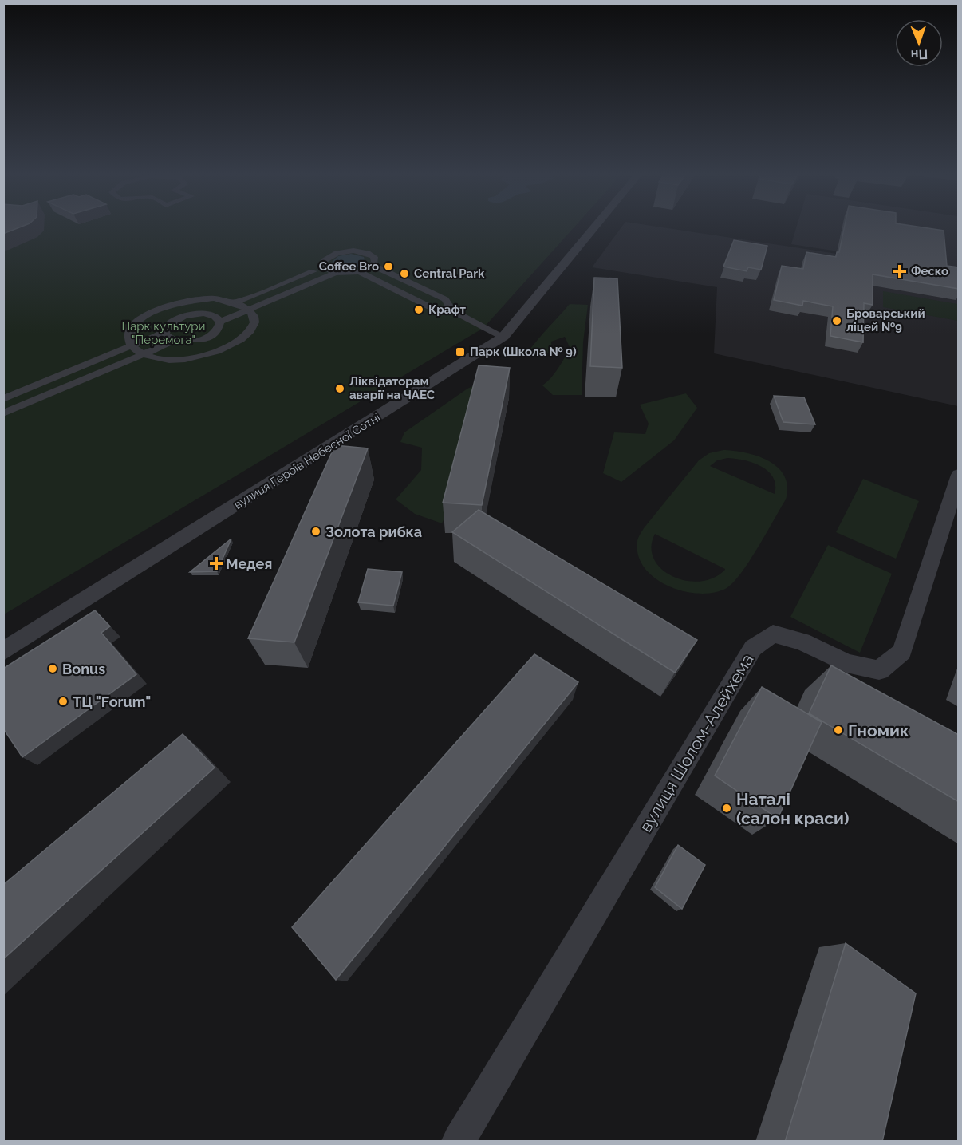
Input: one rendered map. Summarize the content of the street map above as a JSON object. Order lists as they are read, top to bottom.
{
  "streets": {
    "street": ["вулиця Героїв Небесної Сотні", "вулиця Шолом-Алейхема"]
  },
  "parks": ["Парк культури \"Перемога\""],
  "places": {
    "other": [
      "Coffee Bro",
      "Central Park",
      "Крафт",
      "Броварський ліцей №9",
      "Ліквідаторам аварії на ЧАЕС",
      "Золота рибка",
      "Bonus",
      "ТЦ \"Forum\"",
      "Гномик",
      "Наталі (салон краси)"
    ],
    "health": ["Феско", "Медея"],
    "transit": ["Парк (Школа № 9)"]
  },
  "north": "bottom"
}
